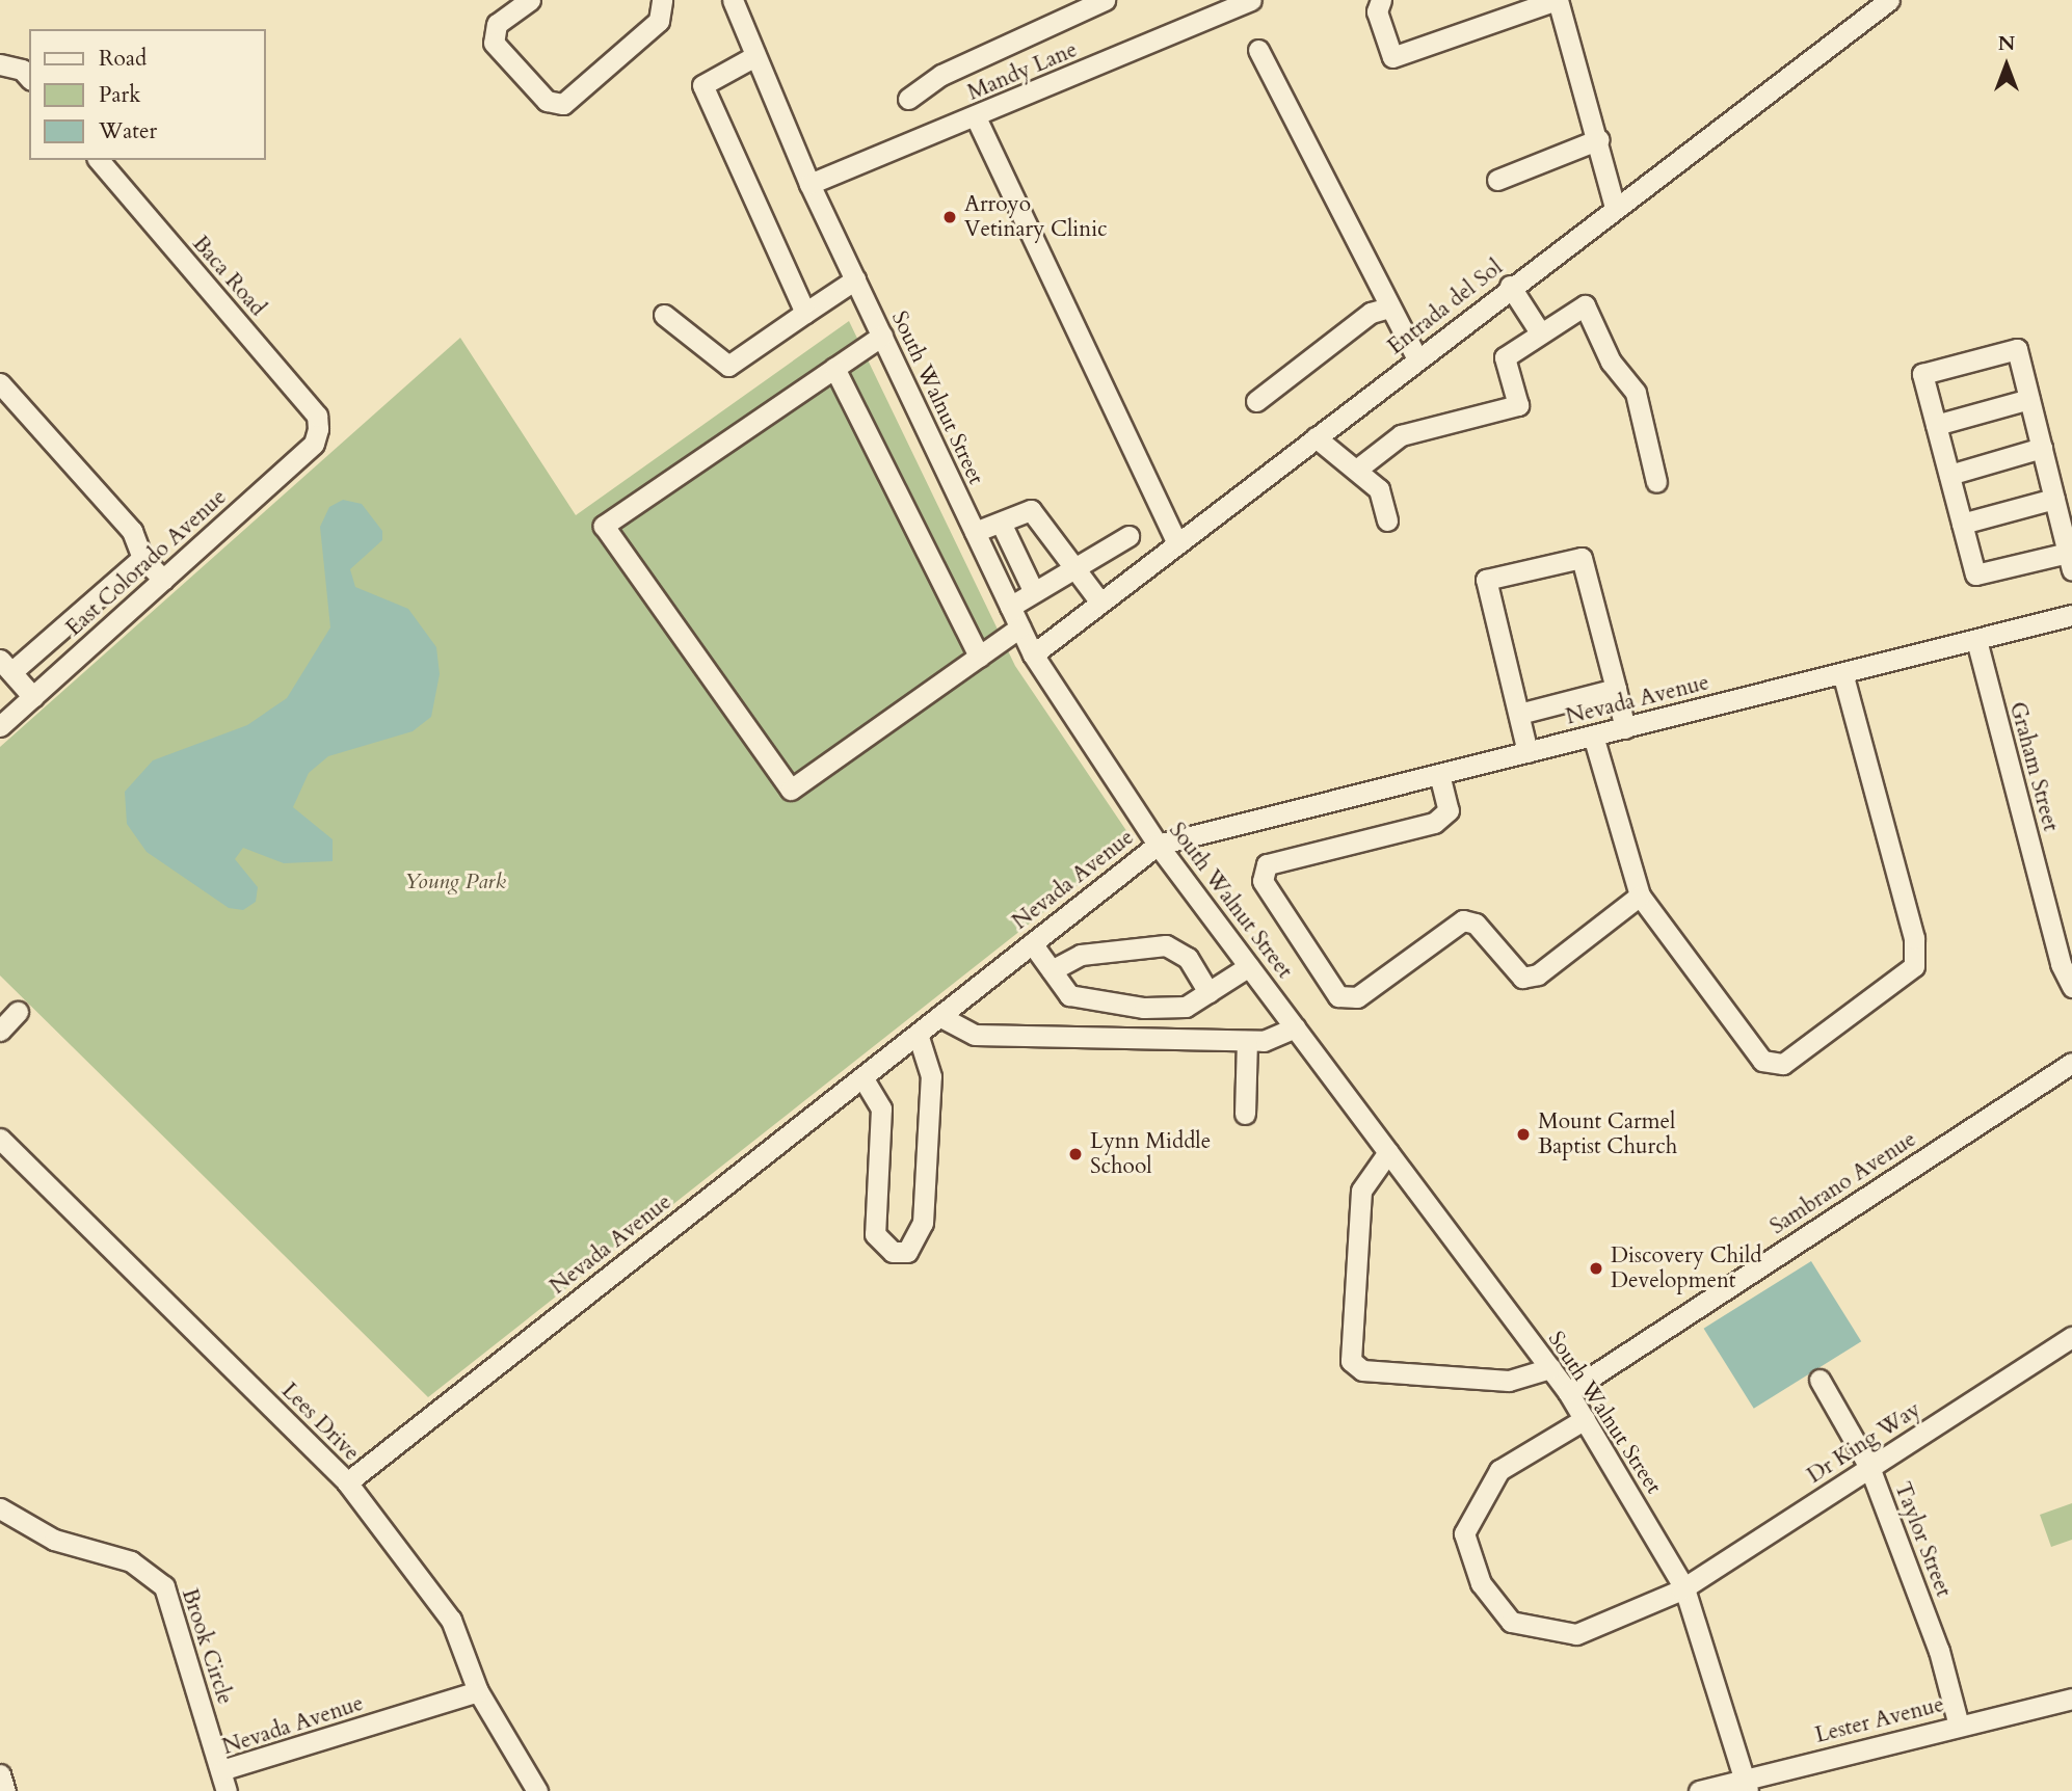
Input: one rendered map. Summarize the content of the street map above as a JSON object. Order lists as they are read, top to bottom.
{
  "streets": {
    "street": [
      "Mandy Lane",
      "Baca Road",
      "Entrada del Sol",
      "South Walnut Street",
      "East Colorado Avenue",
      "Nevada Avenue",
      "Graham Street",
      "Sambrano Avenue",
      "Lees Drive",
      "Dr King Way",
      "Taylor Street",
      "Brook Circle",
      "Lester Avenue"
    ]
  },
  "crossings": [
    ["Mandy Lane", "South Walnut Street"],
    ["Baca Road", "East Colorado Avenue"],
    ["Entrada del Sol", "South Walnut Street"],
    ["South Walnut Street", "Nevada Avenue"],
    ["South Walnut Street", "Sambrano Avenue"],
    ["South Walnut Street", "Dr King Way"],
    ["South Walnut Street", "Lester Avenue"],
    ["Nevada Avenue", "Graham Street"],
    ["Nevada Avenue", "Lees Drive"],
    ["Nevada Avenue", "Brook Circle"],
    ["Dr King Way", "Taylor Street"],
    ["Taylor Street", "Lester Avenue"]
  ],
  "parks": ["Young Park"],
  "places": [
    "Arroyo Vetinary Clinic",
    "Mount Carmel Baptist Church",
    "Lynn Middle School",
    "Discovery Child Development"
  ],
  "legend": ["Road", "Park", "Water"],
  "north": "top"
}
